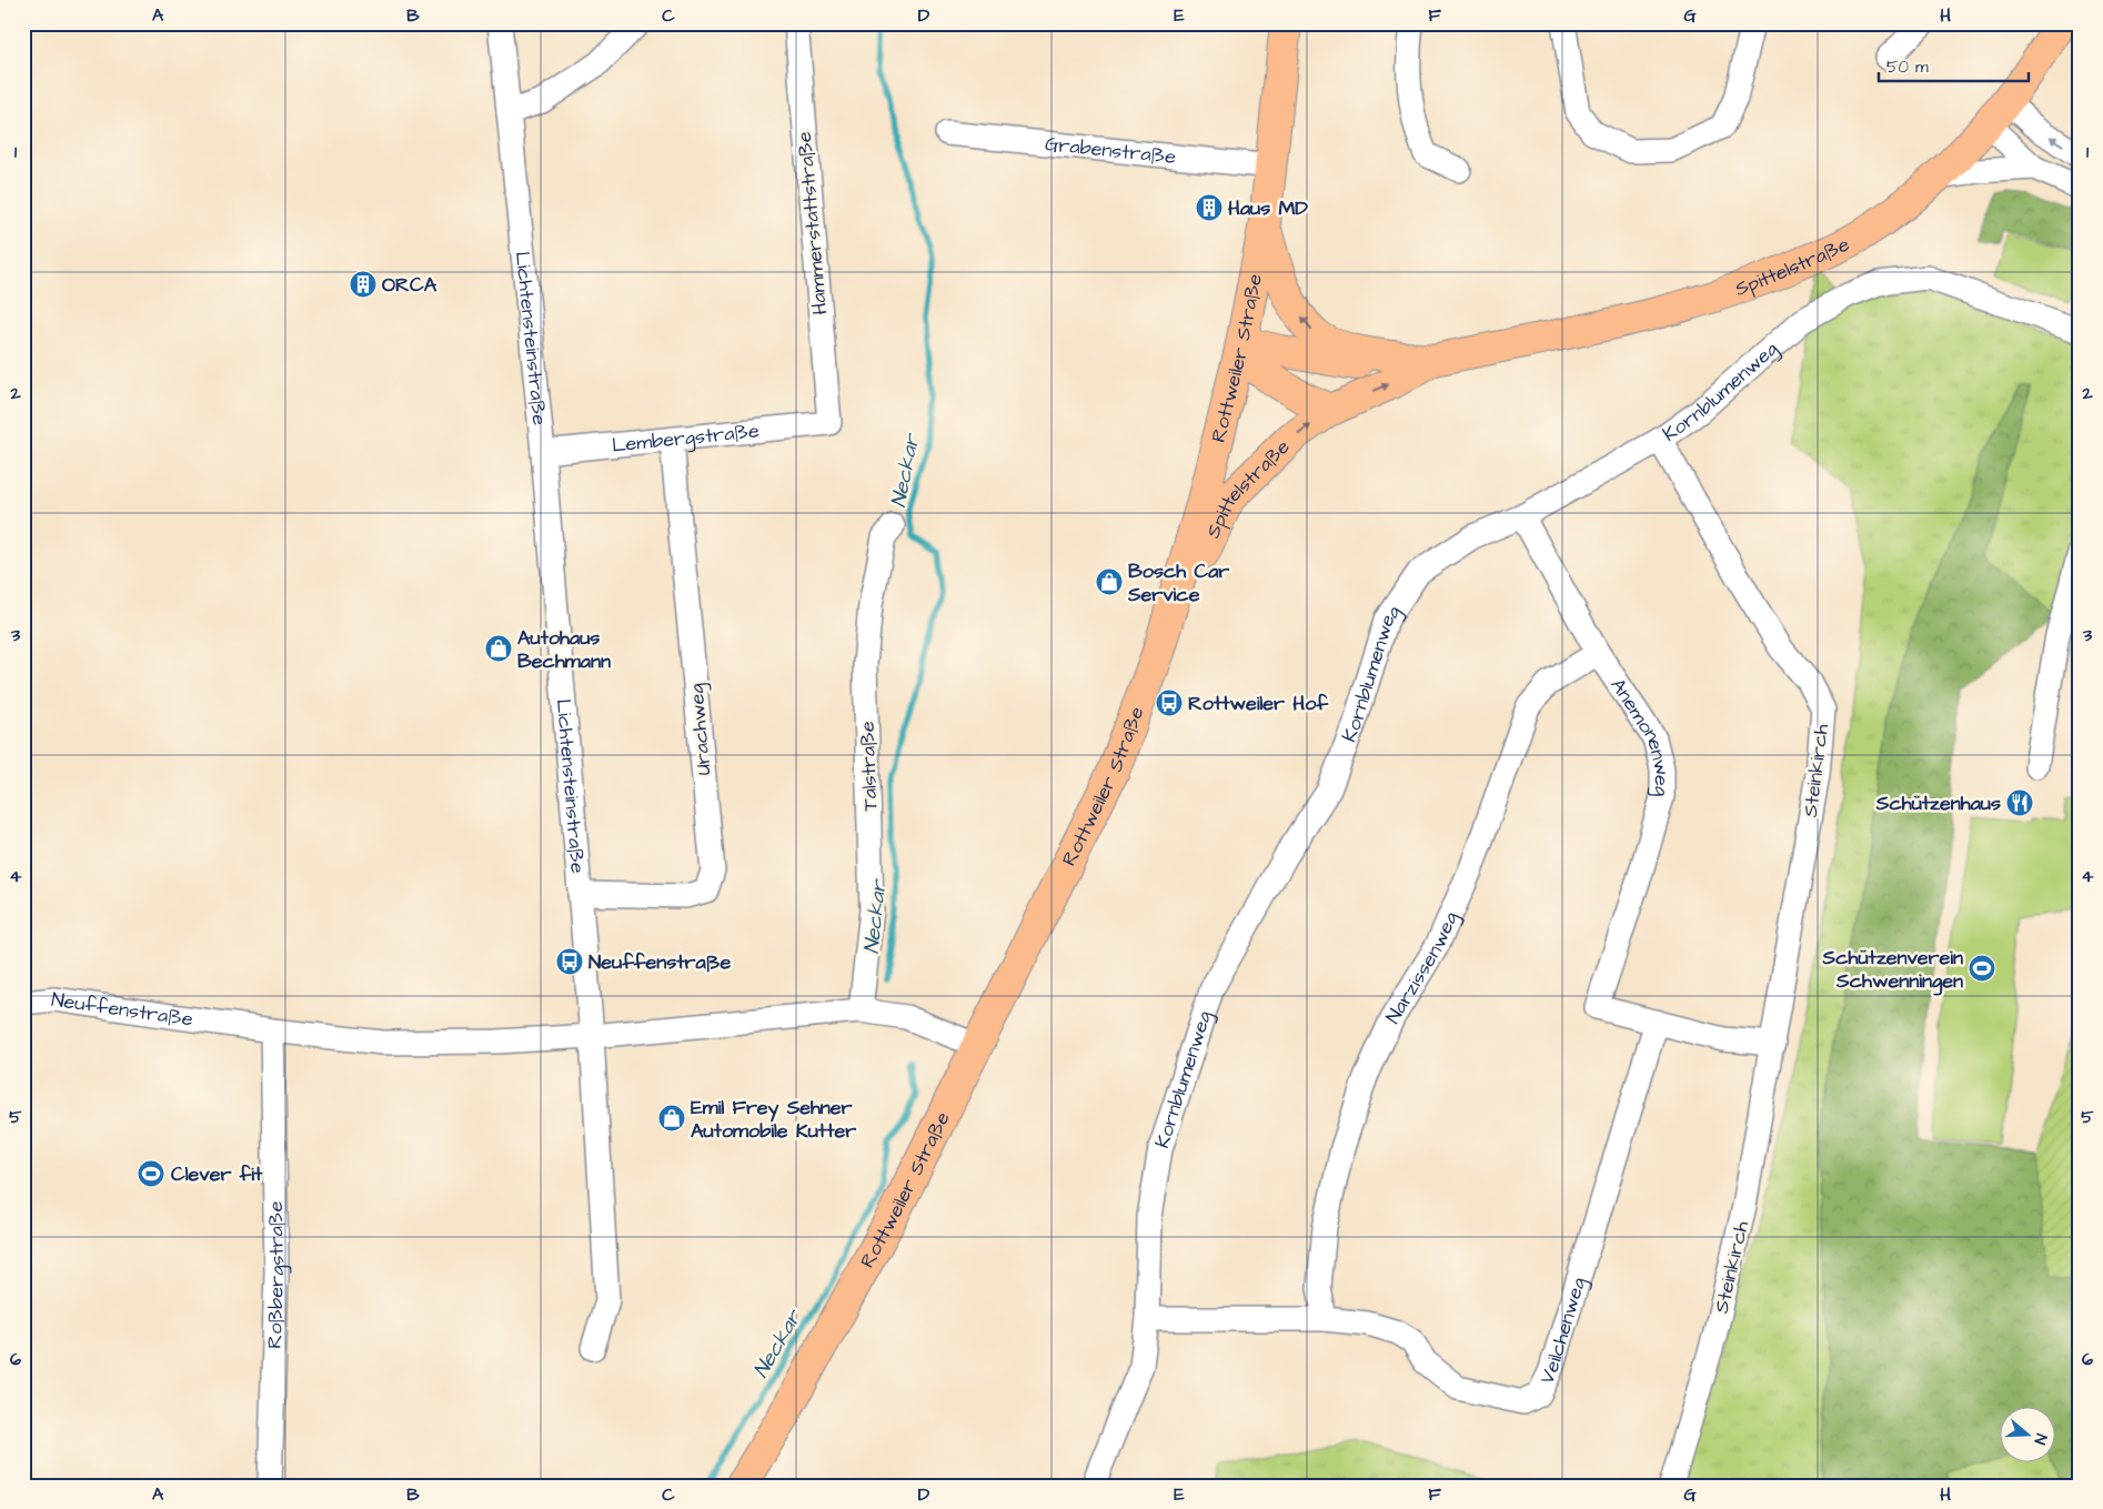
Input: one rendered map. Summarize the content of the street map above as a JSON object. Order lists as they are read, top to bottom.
{
  "streets": {
    "main road": ["Spittelstraße", "Rottweiler Straße"],
    "street": [
      "Grabenstraße",
      "Hammerstattstraße",
      "Lichtensteinstraße",
      "Kornblumenweg",
      "Lembergstraße",
      "Urachweg",
      "Anemonenweg",
      "Talstraße",
      "Steinkirch",
      "Narzissenweg",
      "Neuffenstraße",
      "Roßbergstraße",
      "Veilchenweg"
    ]
  },
  "crossings": [
    ["Grabenstraße", "Rottweiler Straße"],
    ["Hammerstattstraße", "Lembergstraße"],
    ["Spittelstraße", "Rottweiler Straße"],
    ["Lichtensteinstraße", "Lembergstraße"],
    ["Lichtensteinstraße", "Urachweg"],
    ["Lichtensteinstraße", "Neuffenstraße"],
    ["Rottweiler Straße", "Neuffenstraße"],
    ["Kornblumenweg", "Anemonenweg"],
    ["Kornblumenweg", "Steinkirch"],
    ["Kornblumenweg", "Veilchenweg"],
    ["Lembergstraße", "Urachweg"],
    ["Anemonenweg", "Narzissenweg"],
    ["Anemonenweg", "Veilchenweg"],
    ["Talstraße", "Neuffenstraße"],
    ["Narzissenweg", "Veilchenweg"],
    ["Neuffenstraße", "Roßbergstraße"]
  ],
  "water": ["Neckar"],
  "places": {
    "building": ["Haus MD", "ORCA"],
    "shop": ["Bosch Car Service", "Autohaus Bechmann", "Emil Frey Sehner Automobile Kutter"],
    "bus stop": ["Rottweiler Hof", "Neuffenstraße"],
    "restaurant": ["Schützenhaus"],
    "sports": ["Schützenverein Schwenningen", "Clever fit"]
  },
  "scale_bar": "50 m",
  "north": "right",
  "grid": {
    "columns": [
      "A",
      "B",
      "C",
      "D",
      "E",
      "F",
      "G",
      "H"
    ],
    "rows": [
      "1",
      "2",
      "3",
      "4",
      "5",
      "6"
    ]
  }
}
